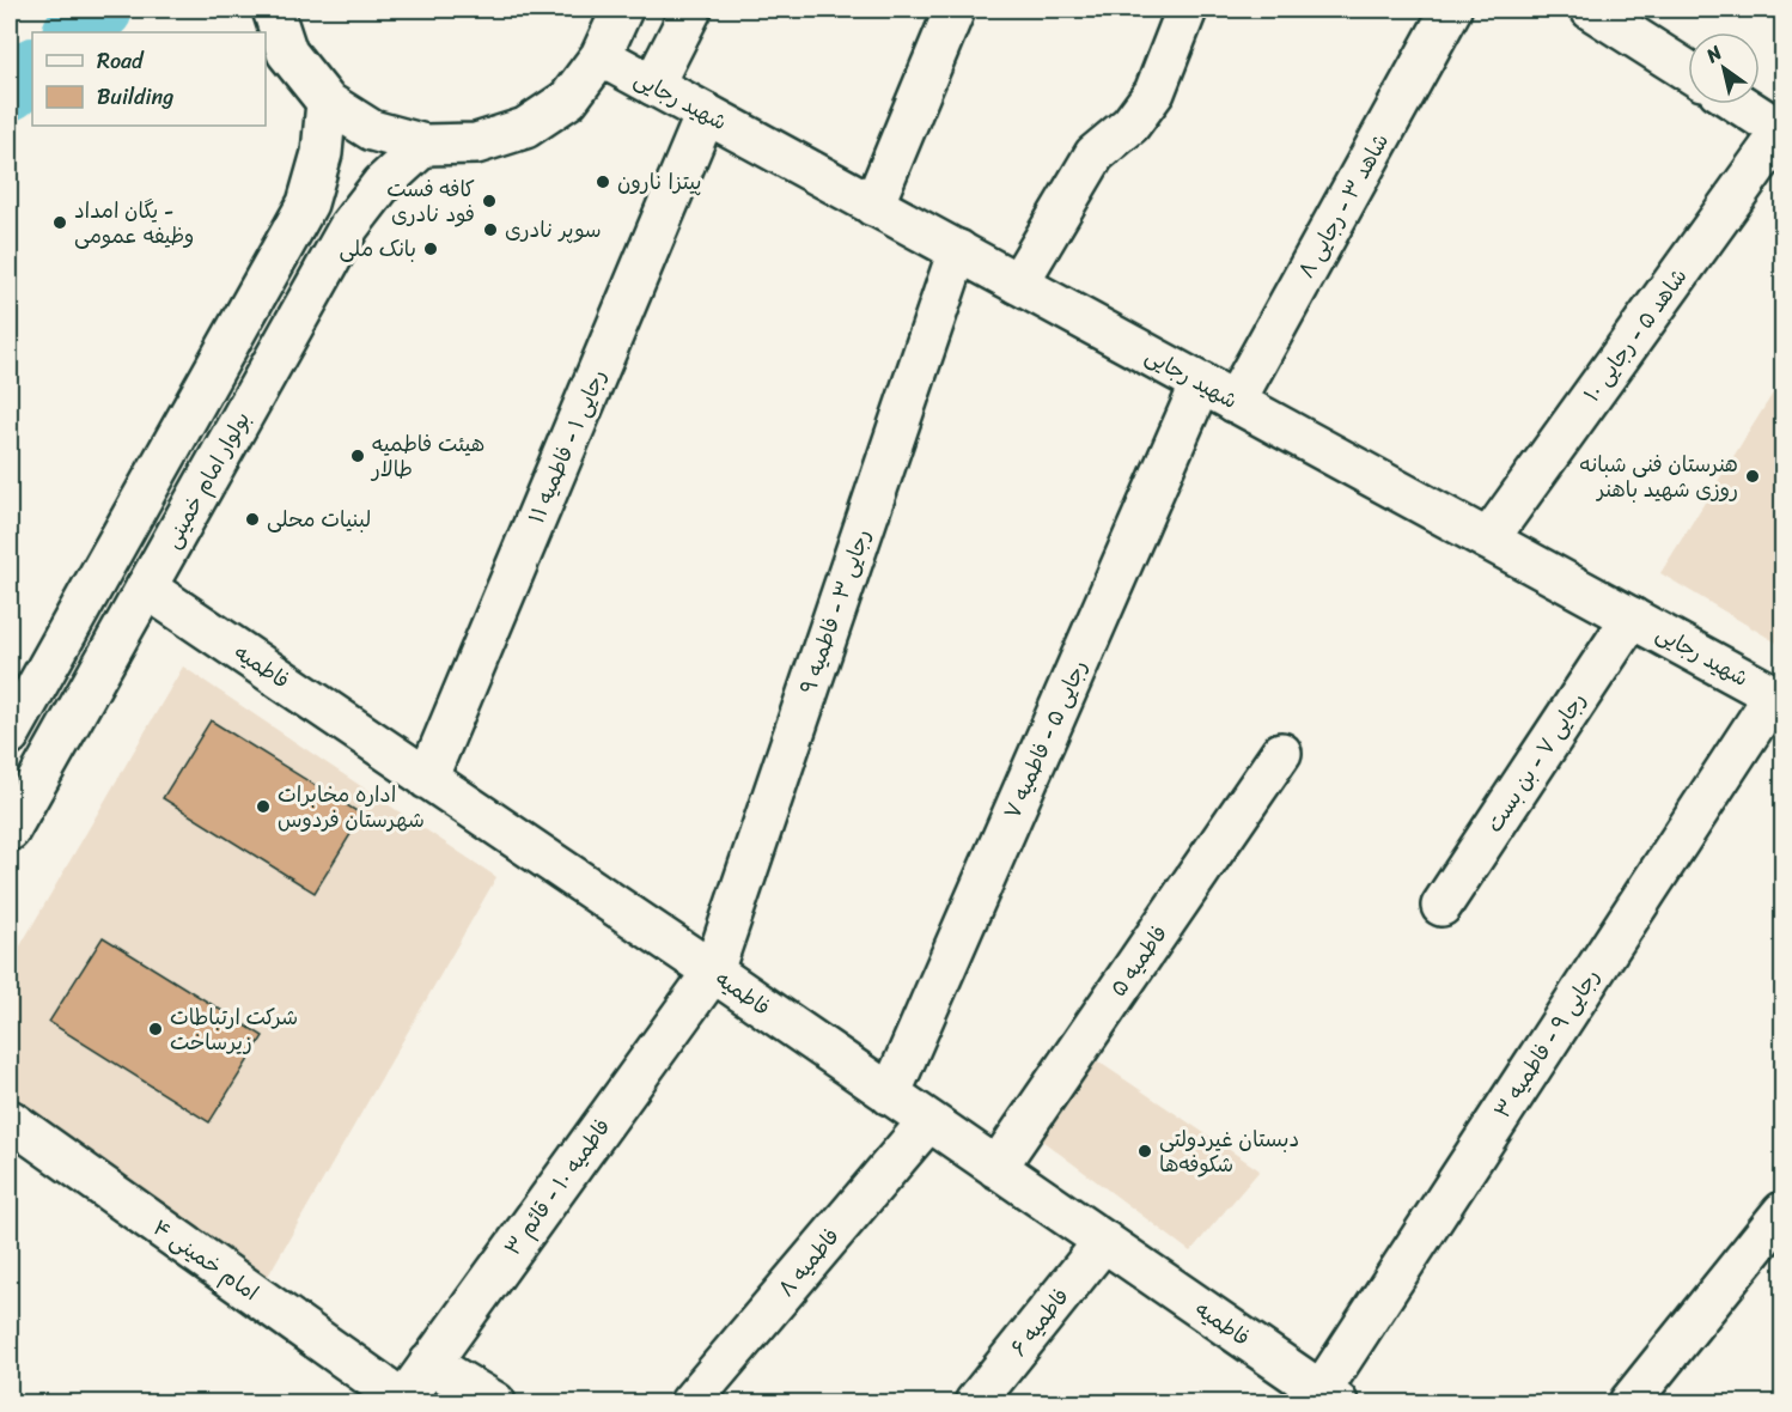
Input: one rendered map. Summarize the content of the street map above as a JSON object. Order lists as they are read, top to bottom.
{
  "streets": {
    "street": [
      "شهید رجایی",
      "شاهد ۳ - رجایی ۸",
      "شاهد ۵ - رجایی ۱۰",
      "رجایی ۱ - فاطمیه ۱۱",
      "بولوار امام خمینی",
      "رجایی ۳ - فاطمیه ۹",
      "فاطمیه",
      "رجایی ۵ - فاطمیه ۷",
      "رجایی ۷ - بن بست",
      "فاطمیه ۵",
      "رجایی ۹ - فاطمیه ۳",
      "فاطمیه ۱۰ - قائم ۳",
      "امام خمینی ۴",
      "فاطمیه ۸",
      "فاطمیه ۶"
    ]
  },
  "crossings": [
    ["شهید رجایی", "شاهد ۳ - رجایی ۸"],
    ["شهید رجایی", "شاهد ۵ - رجایی ۱۰"],
    ["شهید رجایی", "رجایی ۱ - فاطمیه ۱۱"],
    ["شهید رجایی", "رجایی ۳ - فاطمیه ۹"],
    ["شهید رجایی", "رجایی ۵ - فاطمیه ۷"],
    ["شهید رجایی", "رجایی ۷ - بن بست"],
    ["شهید رجایی", "رجایی ۹ - فاطمیه ۳"],
    ["رجایی ۱ - فاطمیه ۱۱", "فاطمیه"],
    ["بولوار امام خمینی", "فاطمیه"],
    ["رجایی ۳ - فاطمیه ۹", "فاطمیه"],
    ["رجایی ۳ - فاطمیه ۹", "فاطمیه ۱۰ - قائم ۳"],
    ["فاطمیه", "رجایی ۵ - فاطمیه ۷"],
    ["فاطمیه", "فاطمیه ۵"],
    ["فاطمیه", "رجایی ۹ - فاطمیه ۳"],
    ["فاطمیه", "فاطمیه ۱۰ - قائم ۳"],
    ["فاطمیه", "فاطمیه ۸"],
    ["فاطمیه", "فاطمیه ۶"],
    ["فاطمیه ۱۰ - قائم ۳", "امام خمینی ۴"]
  ],
  "places": [
    "پیتزا نارون",
    "کافه فست فود نادری",
    "یگان امداد - وظیفه عمومی",
    "سوپر نادری",
    "بانک ملی",
    "هيئت فاطمیه طالار",
    "هنرستان فنی شبانه‌ روزی شهید باهنر",
    "لبنیات محلی",
    "اداره مخابرات شهرستان فردوس",
    "شرکت ارتباطات زیرساخت",
    "دبستان غیردولتی شکوفه‌ها"
  ],
  "legend": ["Road", "Building"],
  "north": "top left"
}
